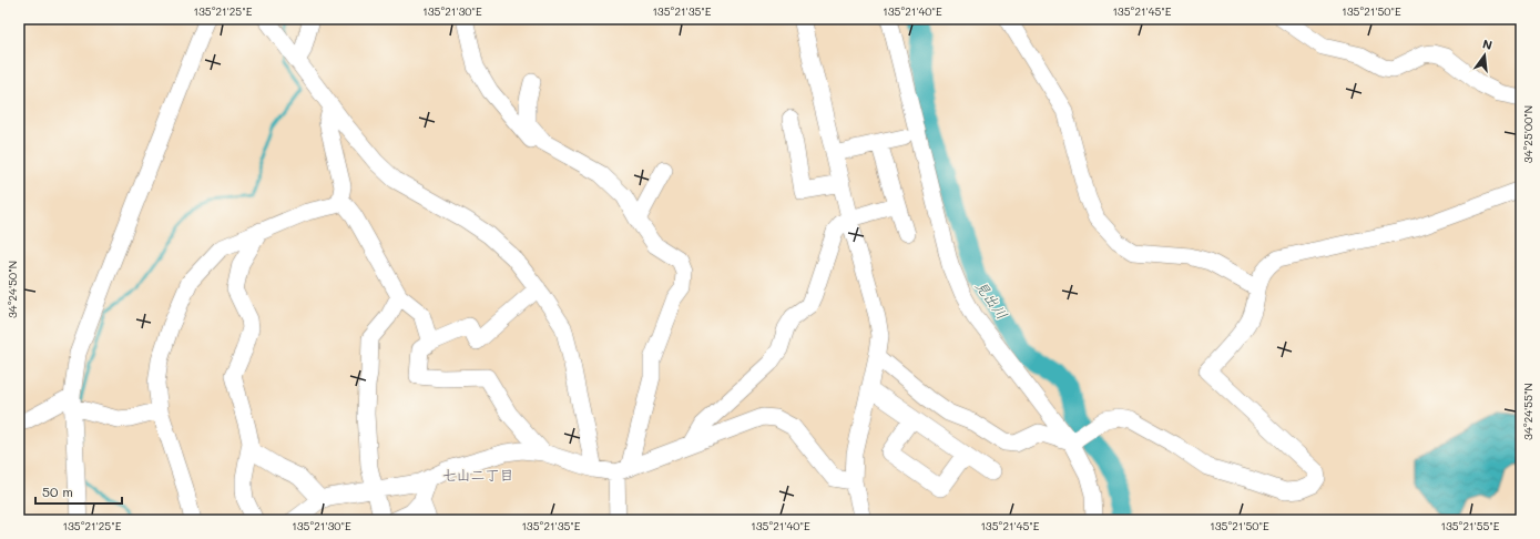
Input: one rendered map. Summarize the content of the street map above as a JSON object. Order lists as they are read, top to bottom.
{
  "districts": ["七山二丁目"],
  "water": ["見出川"],
  "scale_bar": "50 m",
  "north": "top",
  "coordinates": [
    "135°21'25\"E",
    "135°21'30\"E",
    "135°21'35\"E",
    "135°21'40\"E",
    "135°21'45\"E",
    "135°21'50\"E",
    "34°25'00\"N",
    "34°24'50\"N",
    "34°24'55\"N",
    "135°21'55\"E"
  ]
}
